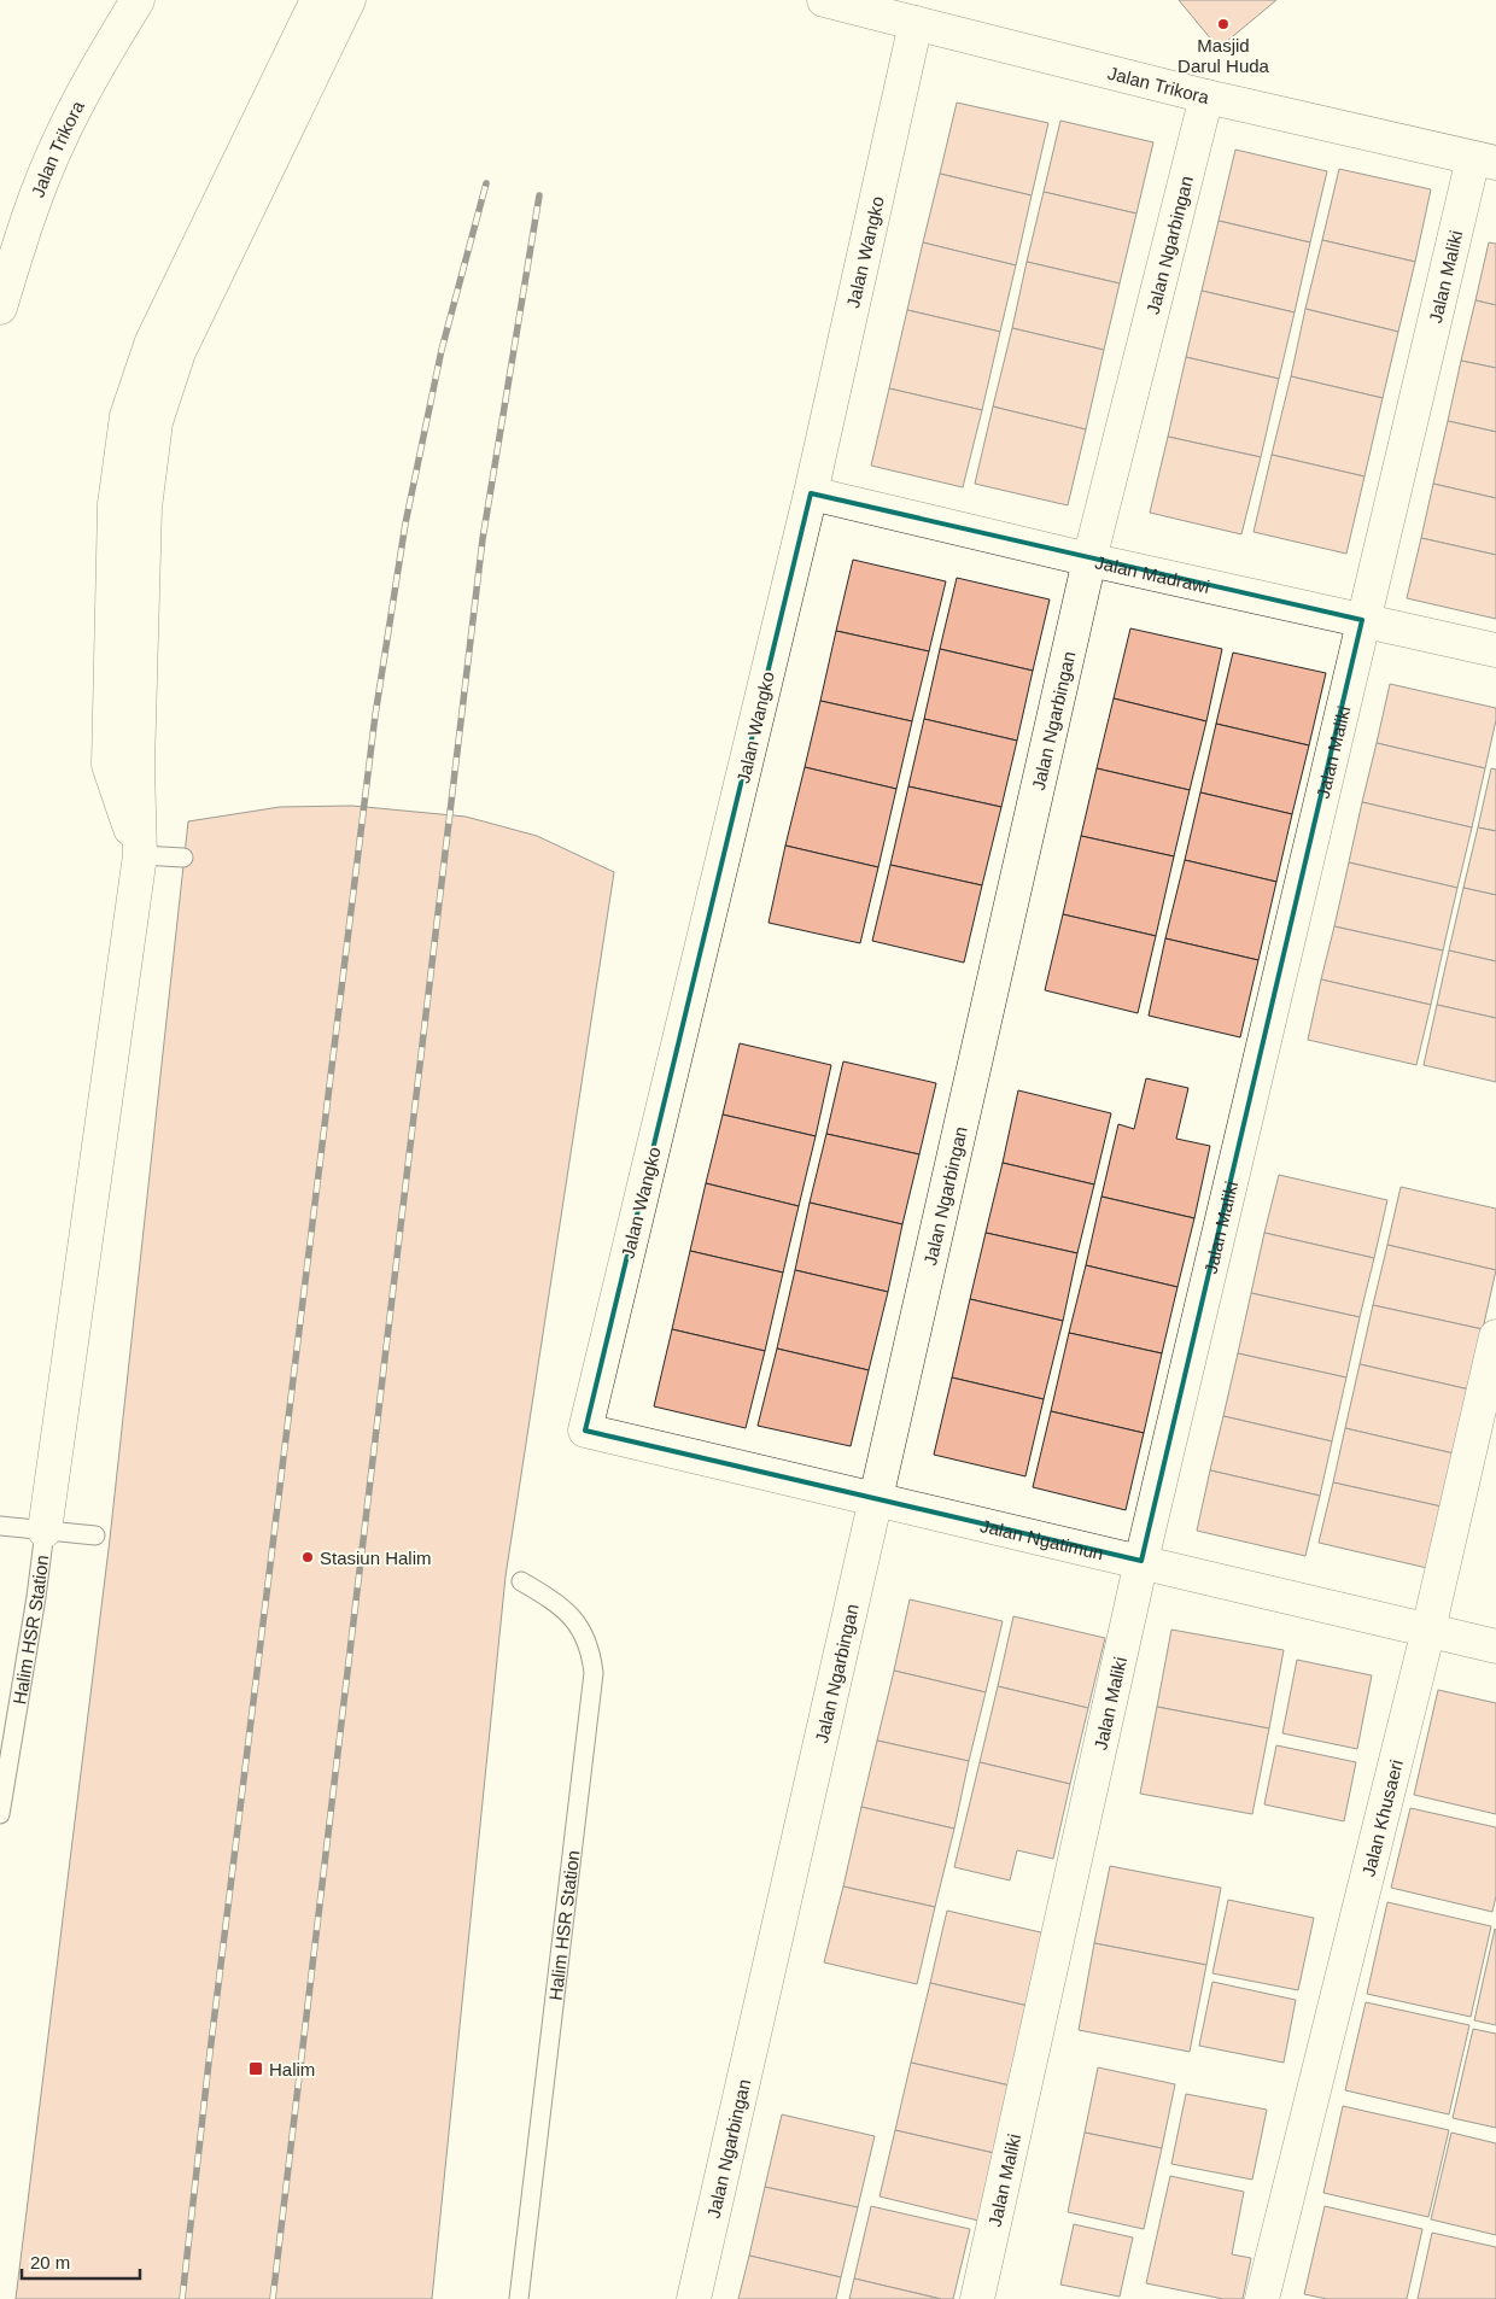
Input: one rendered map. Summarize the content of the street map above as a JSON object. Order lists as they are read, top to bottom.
{
  "streets": {
    "street": [
      "Jalan Trikora",
      "Jalan Ngarbingan",
      "Jalan Wangko",
      "Jalan Maliki",
      "Jalan Madrawi",
      "Jalan Ngatimun",
      "Jalan Khusaeri"
    ],
    "lane": ["Halim HSR Station"]
  },
  "crossings": [
    ["Jalan Trikora", "Jalan Ngarbingan"],
    ["Jalan Trikora", "Jalan Wangko"],
    ["Jalan Trikora", "Jalan Maliki"],
    ["Jalan Ngarbingan", "Jalan Madrawi"],
    ["Jalan Ngarbingan", "Jalan Ngatimun"],
    ["Jalan Wangko", "Jalan Madrawi"],
    ["Jalan Wangko", "Jalan Ngatimun"],
    ["Jalan Maliki", "Jalan Madrawi"],
    ["Jalan Maliki", "Jalan Ngatimun"],
    ["Jalan Ngatimun", "Jalan Khusaeri"]
  ],
  "places": {
    "other": ["Masjid Darul Huda", "Stasiun Halim"],
    "transit": ["Halim"]
  },
  "scale_bar": "20 m"
}
